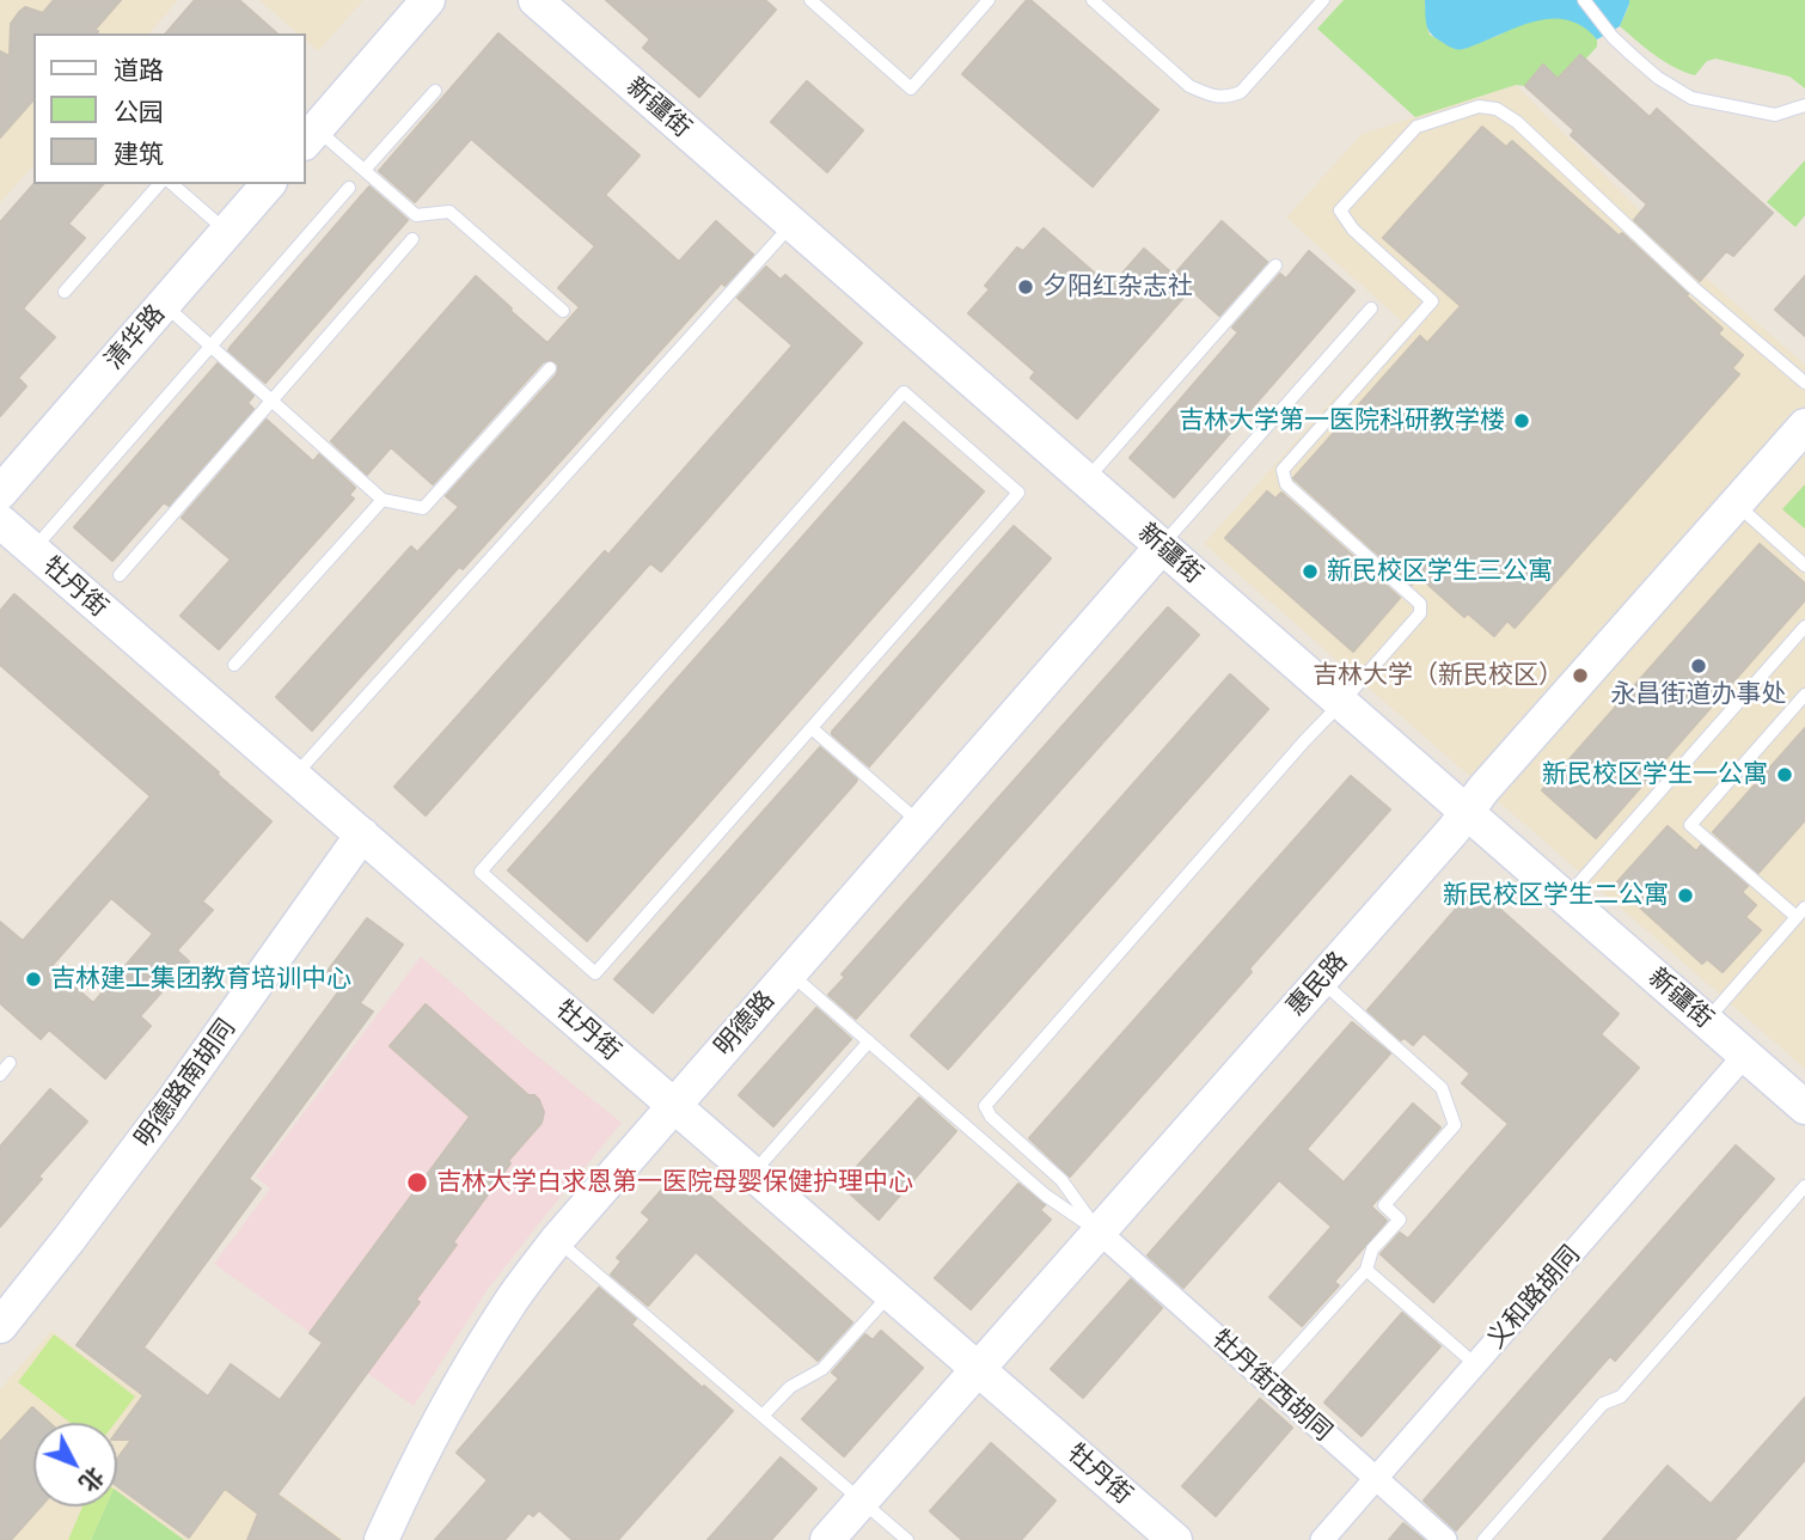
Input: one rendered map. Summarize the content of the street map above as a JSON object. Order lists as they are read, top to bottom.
{
  "streets": {
    "street": [
      "新疆街",
      "清华路",
      "牡丹街",
      "惠民路",
      "明德路",
      "明德路南胡同",
      "义和路胡同",
      "牡丹街西胡同"
    ]
  },
  "crossings": [
    ["新疆街", "惠民路"],
    ["新疆街", "明德路"],
    ["新疆街", "义和路胡同"],
    ["牡丹街", "惠民路"],
    ["牡丹街", "明德路"],
    ["牡丹街", "明德路南胡同"],
    ["惠民路", "牡丹街西胡同"],
    ["义和路胡同", "牡丹街西胡同"]
  ],
  "places": [
    "夕阳红杂志社",
    "吉林大学第一医院科研教学楼",
    "新民校区学生三公寓",
    "永昌街道办事处",
    "吉林大学（新民校区）",
    "新民校区学生一公寓",
    "新民校区学生二公寓",
    "吉林建工集团教育培训中心",
    "吉林大学白求恩第一医院母婴保健护理中心"
  ],
  "legend": ["道路", "公园", "建筑"],
  "north": "bottom right"
}
